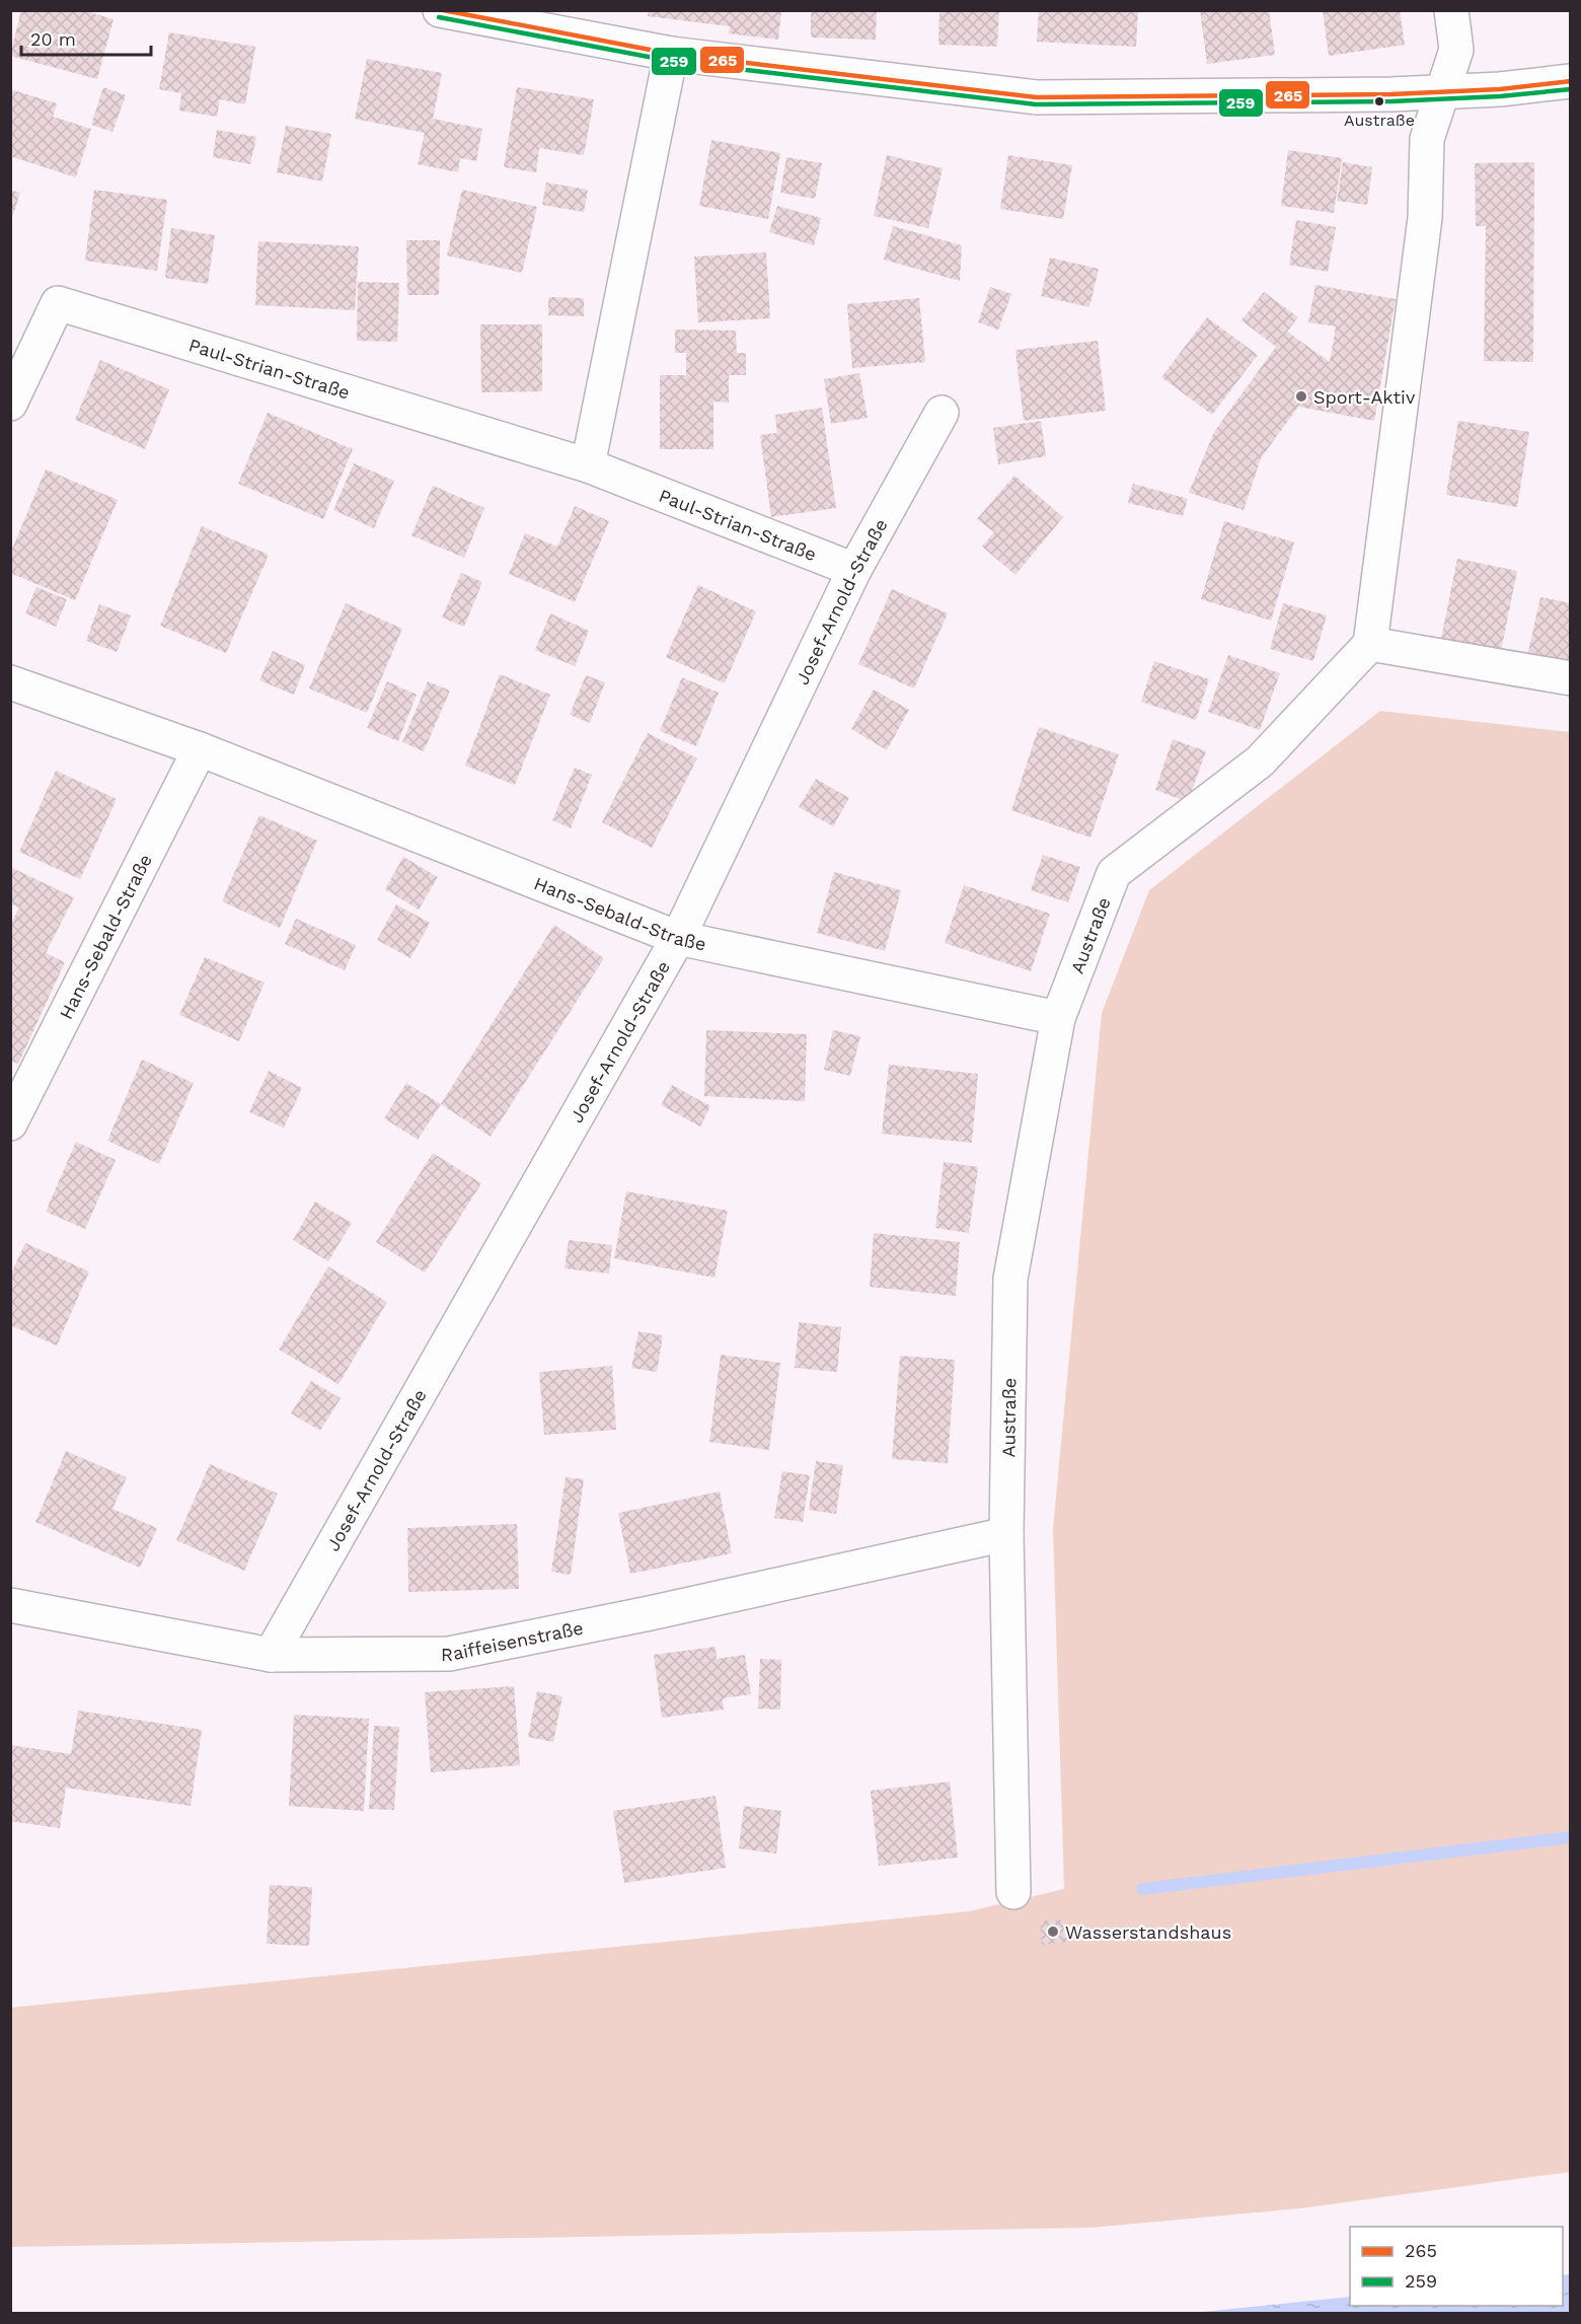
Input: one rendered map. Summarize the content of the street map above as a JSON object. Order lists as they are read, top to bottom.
{
  "streets": {
    "street": [
      "Paul-Strian-Straße",
      "Josef-Arnold-Straße",
      "Hans-Sebald-Straße",
      "Austraße",
      "Raiffeisenstraße"
    ]
  },
  "crossings": [
    ["Paul-Strian-Straße", "Josef-Arnold-Straße"],
    ["Josef-Arnold-Straße", "Hans-Sebald-Straße"],
    ["Josef-Arnold-Straße", "Raiffeisenstraße"],
    ["Hans-Sebald-Straße", "Austraße"],
    ["Austraße", "Raiffeisenstraße"]
  ],
  "places": ["Austraße", "Sport-Aktiv", "Wasserstandshaus"],
  "lines": ["transit line 265", "transit line 259"],
  "legend": ["265", "259"],
  "scale_bar": "20 m"
}
